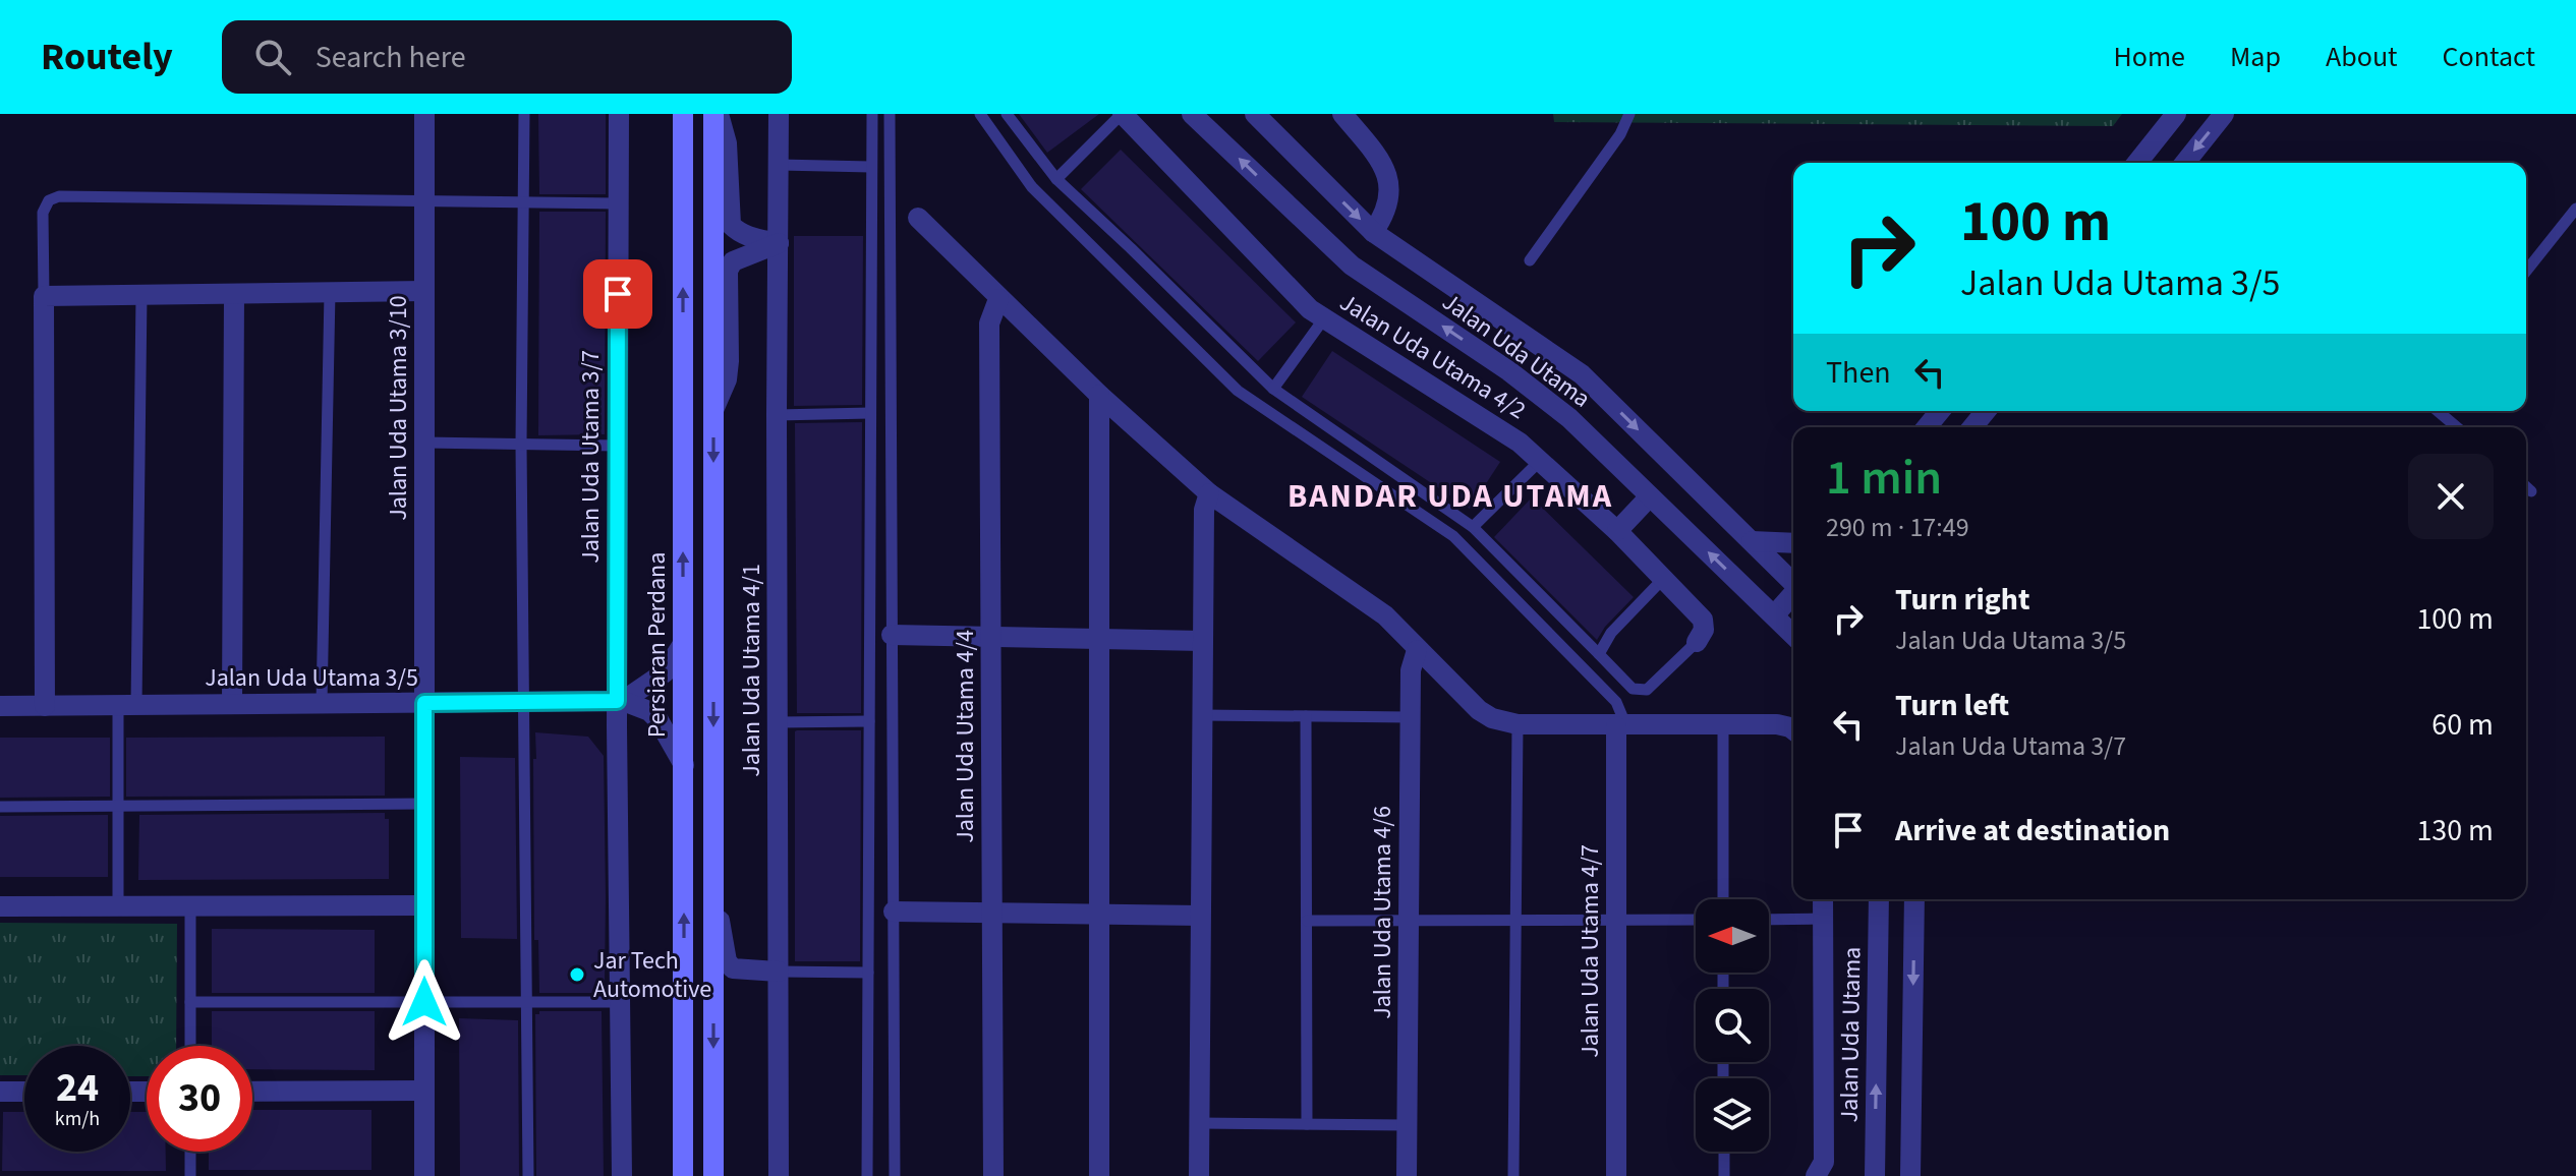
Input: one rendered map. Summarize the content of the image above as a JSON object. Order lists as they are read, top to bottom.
{
  "streets": {
    "main road": ["Persiaran Perdana"],
    "street": [
      "Jalan Uda Utama",
      "Jalan Uda Utama 4/2",
      "Jalan Uda Utama 3/10",
      "Jalan Uda Utama 3/7",
      "Jalan Uda Utama 4/1",
      "Jalan Uda Utama 3/5",
      "Jalan Uda Utama 4/4",
      "Jalan Uda Utama 4/6",
      "Jalan Uda Utama 4/7"
    ]
  },
  "crossings": [
    ["Jalan Uda Utama 3/10", "Jalan Uda Utama 3/5"],
    ["Jalan Uda Utama 3/7", "Jalan Uda Utama 3/5"]
  ],
  "districts": ["BANDAR UDA UTAMA"],
  "places": ["Jar Tech Automotive"],
  "north": "left",
  "page": {
    "header": "Routely",
    "search": "Search here",
    "nav": [
      "Home",
      "Map",
      "About",
      "Contact"
    ],
    "turn": ["100 m", "Jalan Uda Utama 3/5"],
    "then": "Then",
    "heading": ["1 min", "290 m · 17:49"],
    "list": [
      {
        "name": "Turn right",
        "note": "Jalan Uda Utama 3/5",
        "value": "100 m"
      },
      {
        "name": "Turn left",
        "note": "Jalan Uda Utama 3/7",
        "value": "60 m"
      },
      {
        "name": "Arrive at destination",
        "value": "130 m"
      }
    ],
    "speed": "24 km/h",
    "limit": "30"
  }
}
